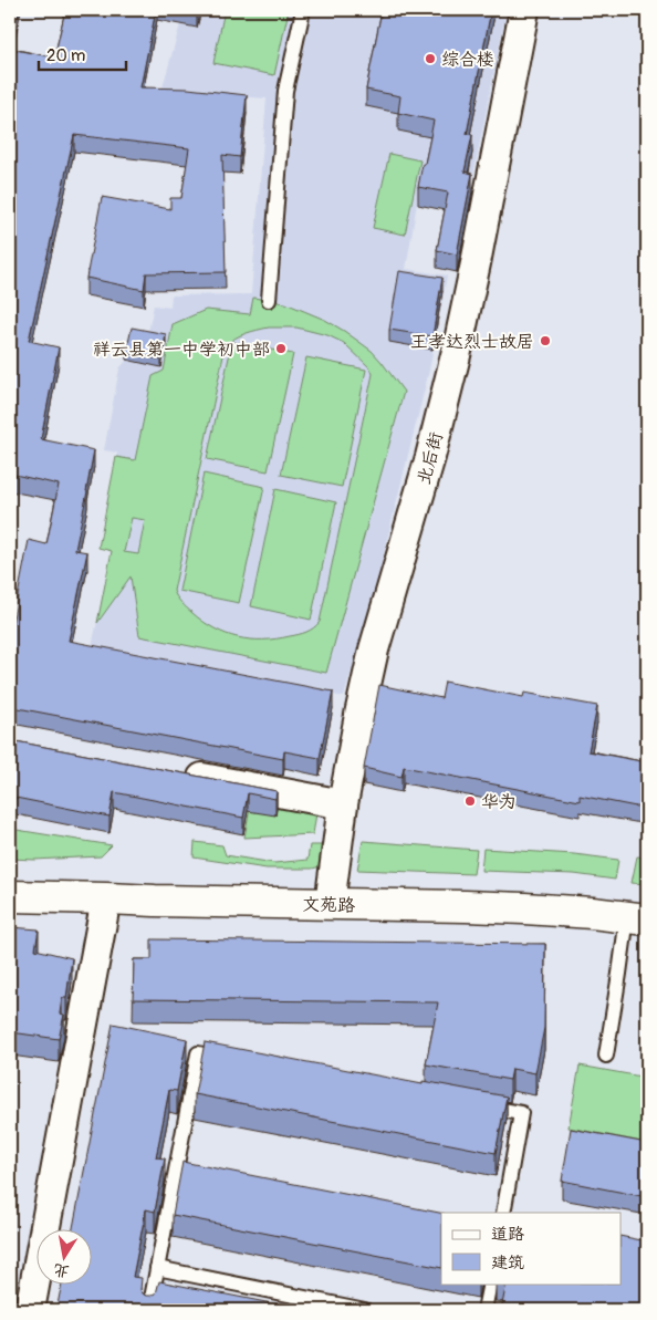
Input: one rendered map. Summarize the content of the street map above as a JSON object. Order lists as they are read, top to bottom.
{
  "streets": {
    "main road": ["文苑路"],
    "street": ["北后街"]
  },
  "crossings": [
    ["北后街", "文苑路"]
  ],
  "places": [
    "综合楼",
    "王孝达烈士故居",
    "祥云县第一中学初中部",
    "华为"
  ],
  "legend": ["道路", "建筑"],
  "scale_bar": "20 m",
  "north": "bottom"
}
